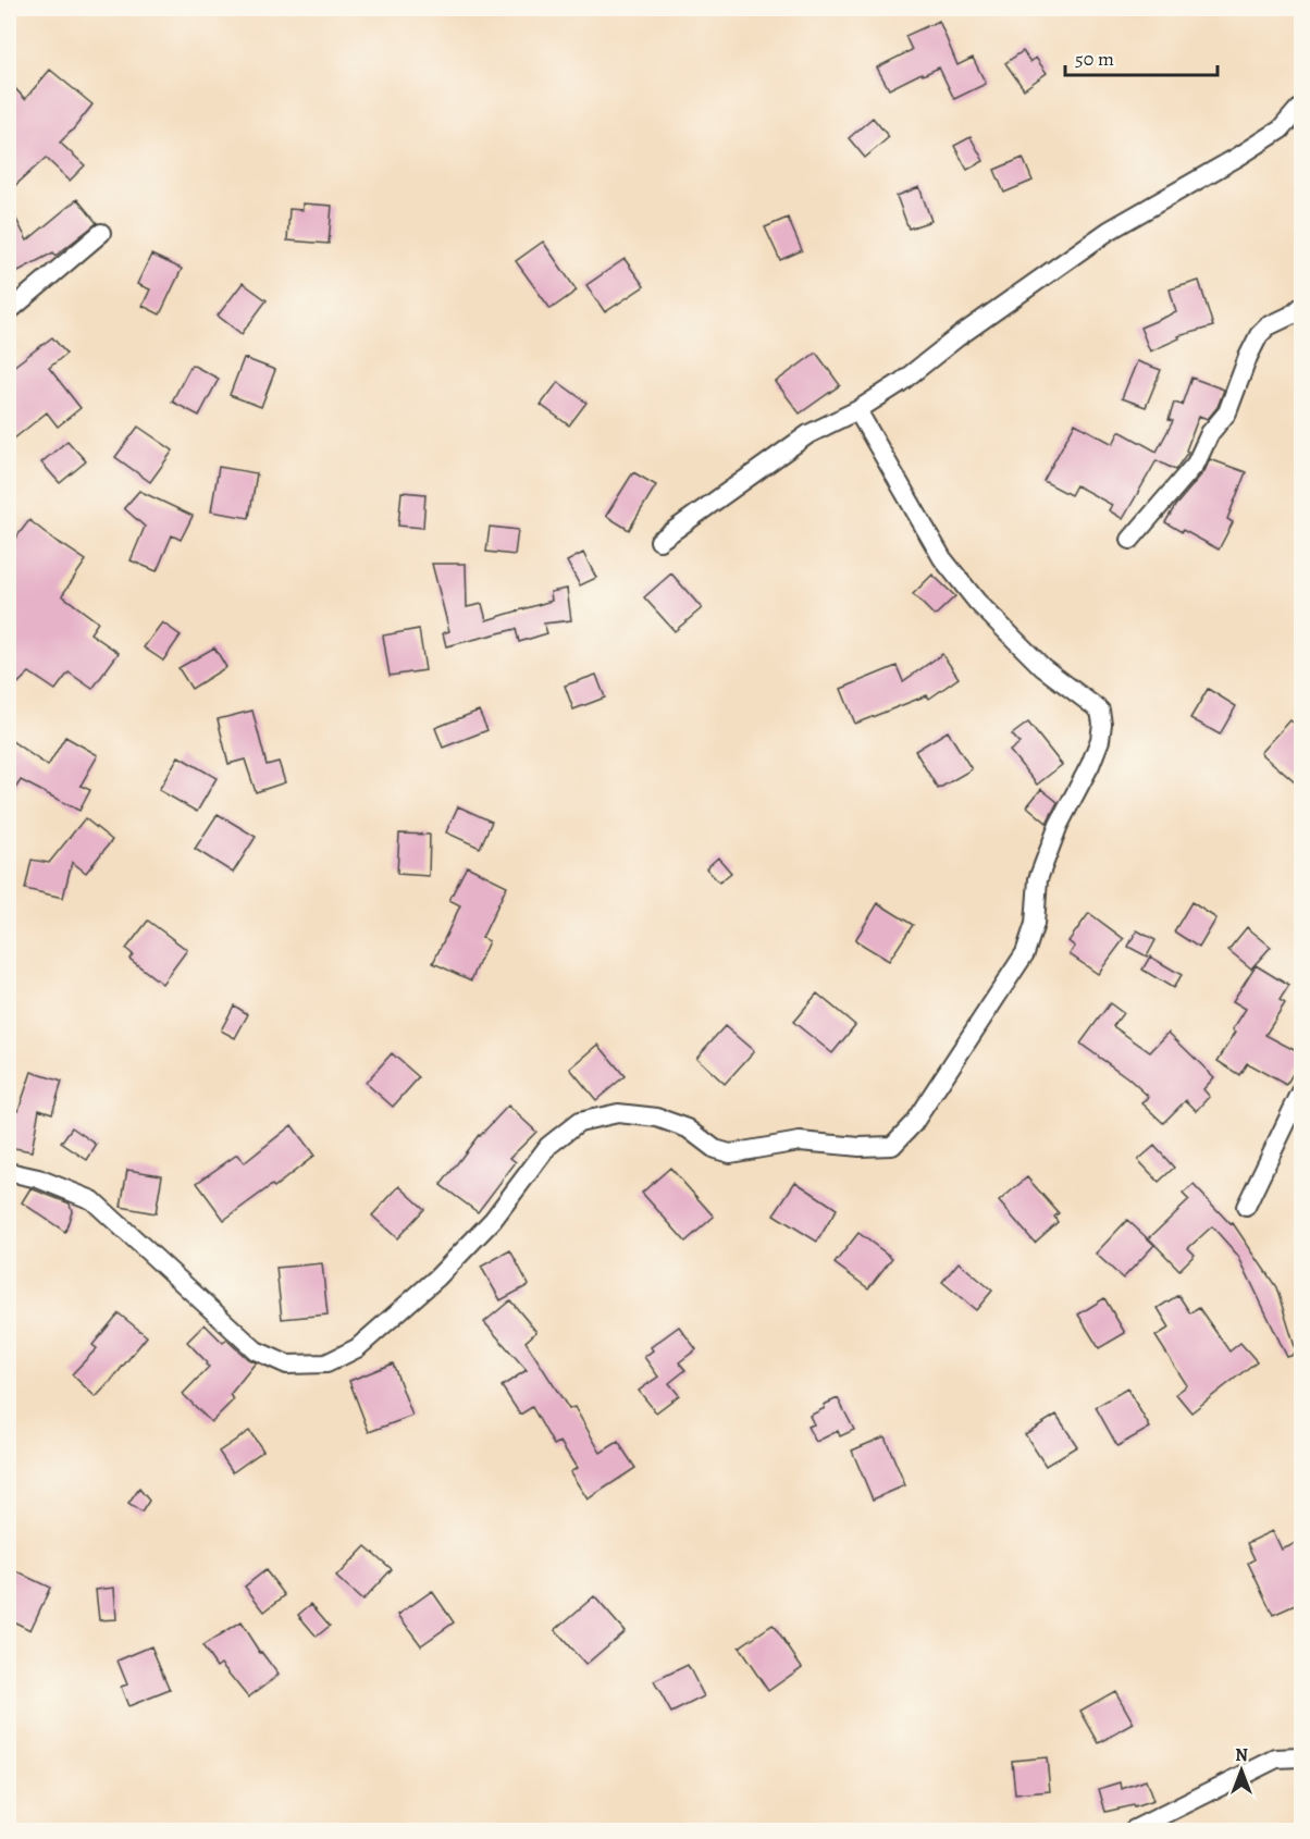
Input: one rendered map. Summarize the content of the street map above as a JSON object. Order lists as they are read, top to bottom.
{
  "scale_bar": "50 m",
  "north": "top"
}
